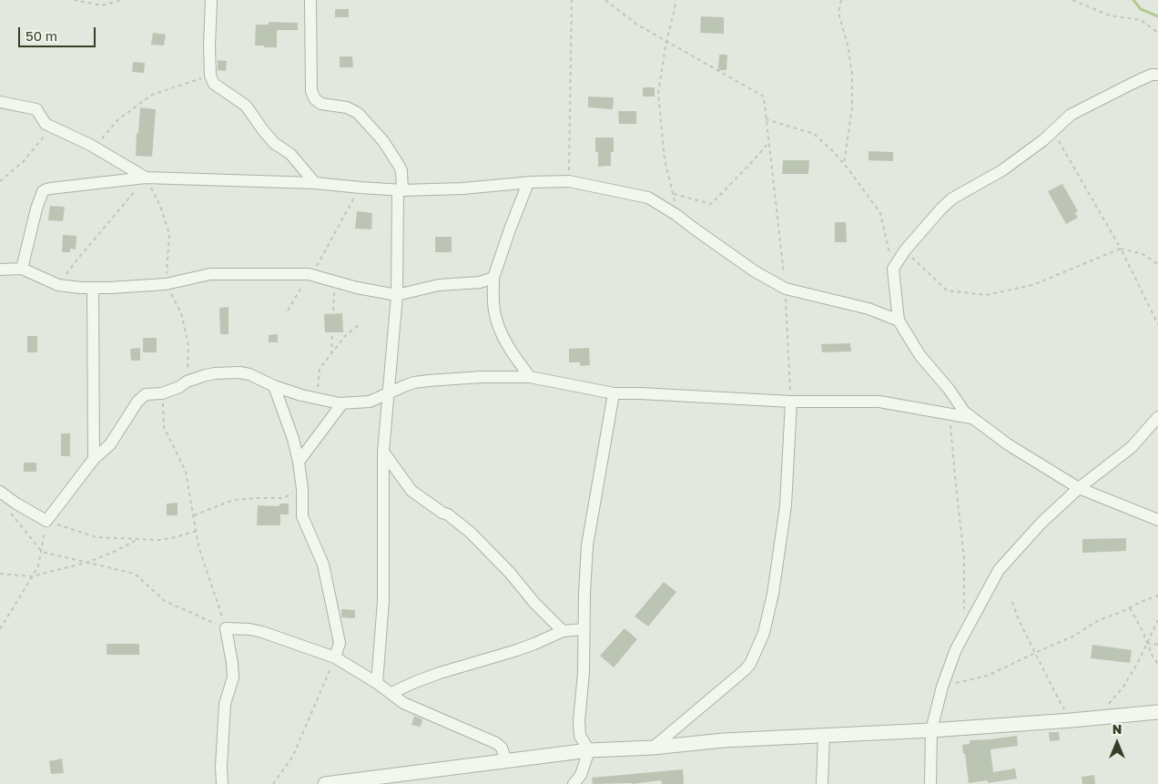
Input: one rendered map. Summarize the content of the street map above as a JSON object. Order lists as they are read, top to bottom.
{
  "scale_bar": "50 m",
  "north": "top"
}
